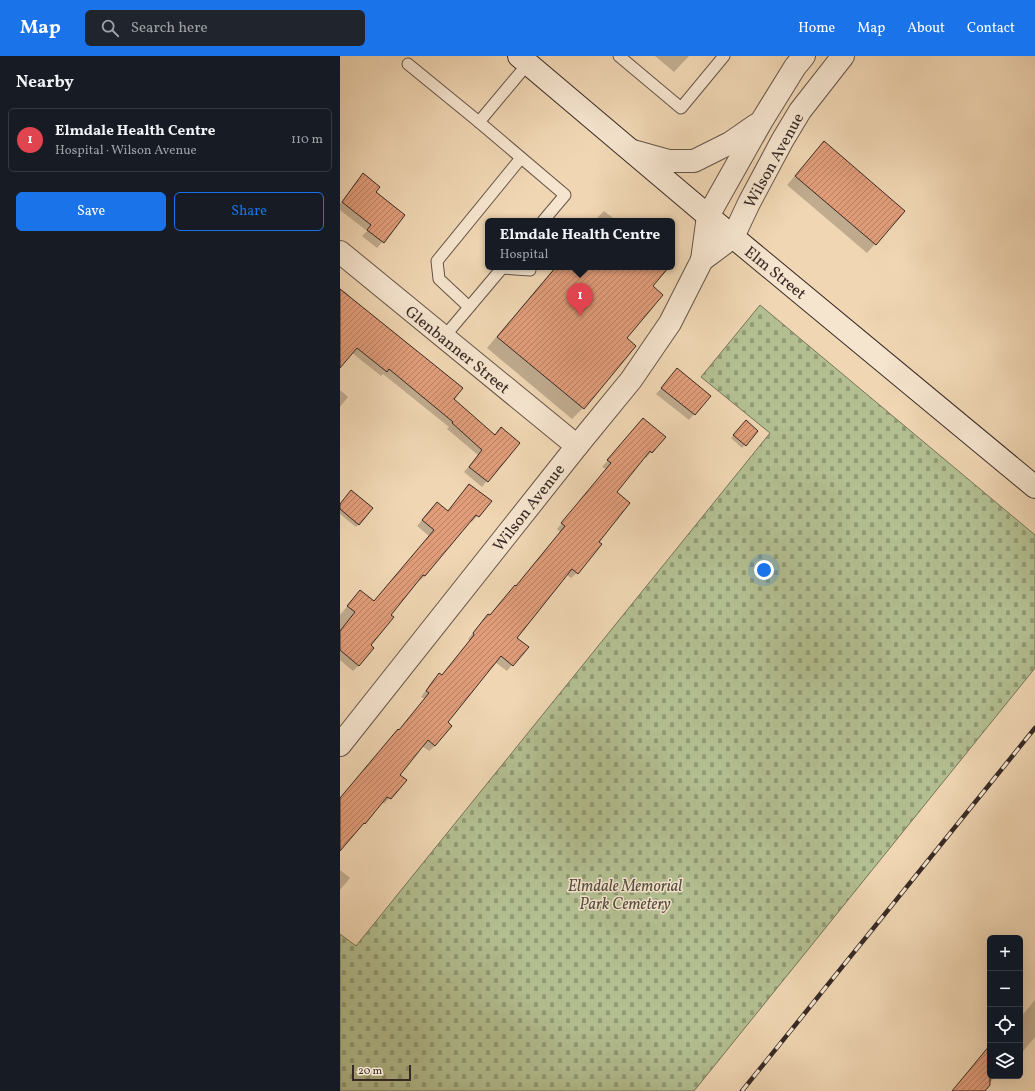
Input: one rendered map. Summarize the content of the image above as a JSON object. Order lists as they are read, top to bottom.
{
  "streets": {
    "street": ["Wilson Avenue", "Elm Street", "Glenbanner Street"]
  },
  "crossings": [
    ["Wilson Avenue", "Elm Street"],
    ["Wilson Avenue", "Glenbanner Street"]
  ],
  "parks": ["Elmdale Memorial Park Cemetery"],
  "scale_bar": "20 m",
  "page": {
    "header": "Map",
    "search": "Search here",
    "nav": [
      "Home",
      "Map",
      "About",
      "Contact"
    ],
    "heading": "Nearby",
    "list": [
      {
        "mark": "1",
        "name": "Elmdale Health Centre",
        "note": "Hospital · Wilson Avenue",
        "value": "110 m"
      }
    ],
    "buttons": ["Save", "Share"],
    "popup": ["Elmdale Health Centre", "Hospital"],
    "pins": "1",
    "map_buttons": ["+", "−"],
    "scale": "20 m"
  }
}
